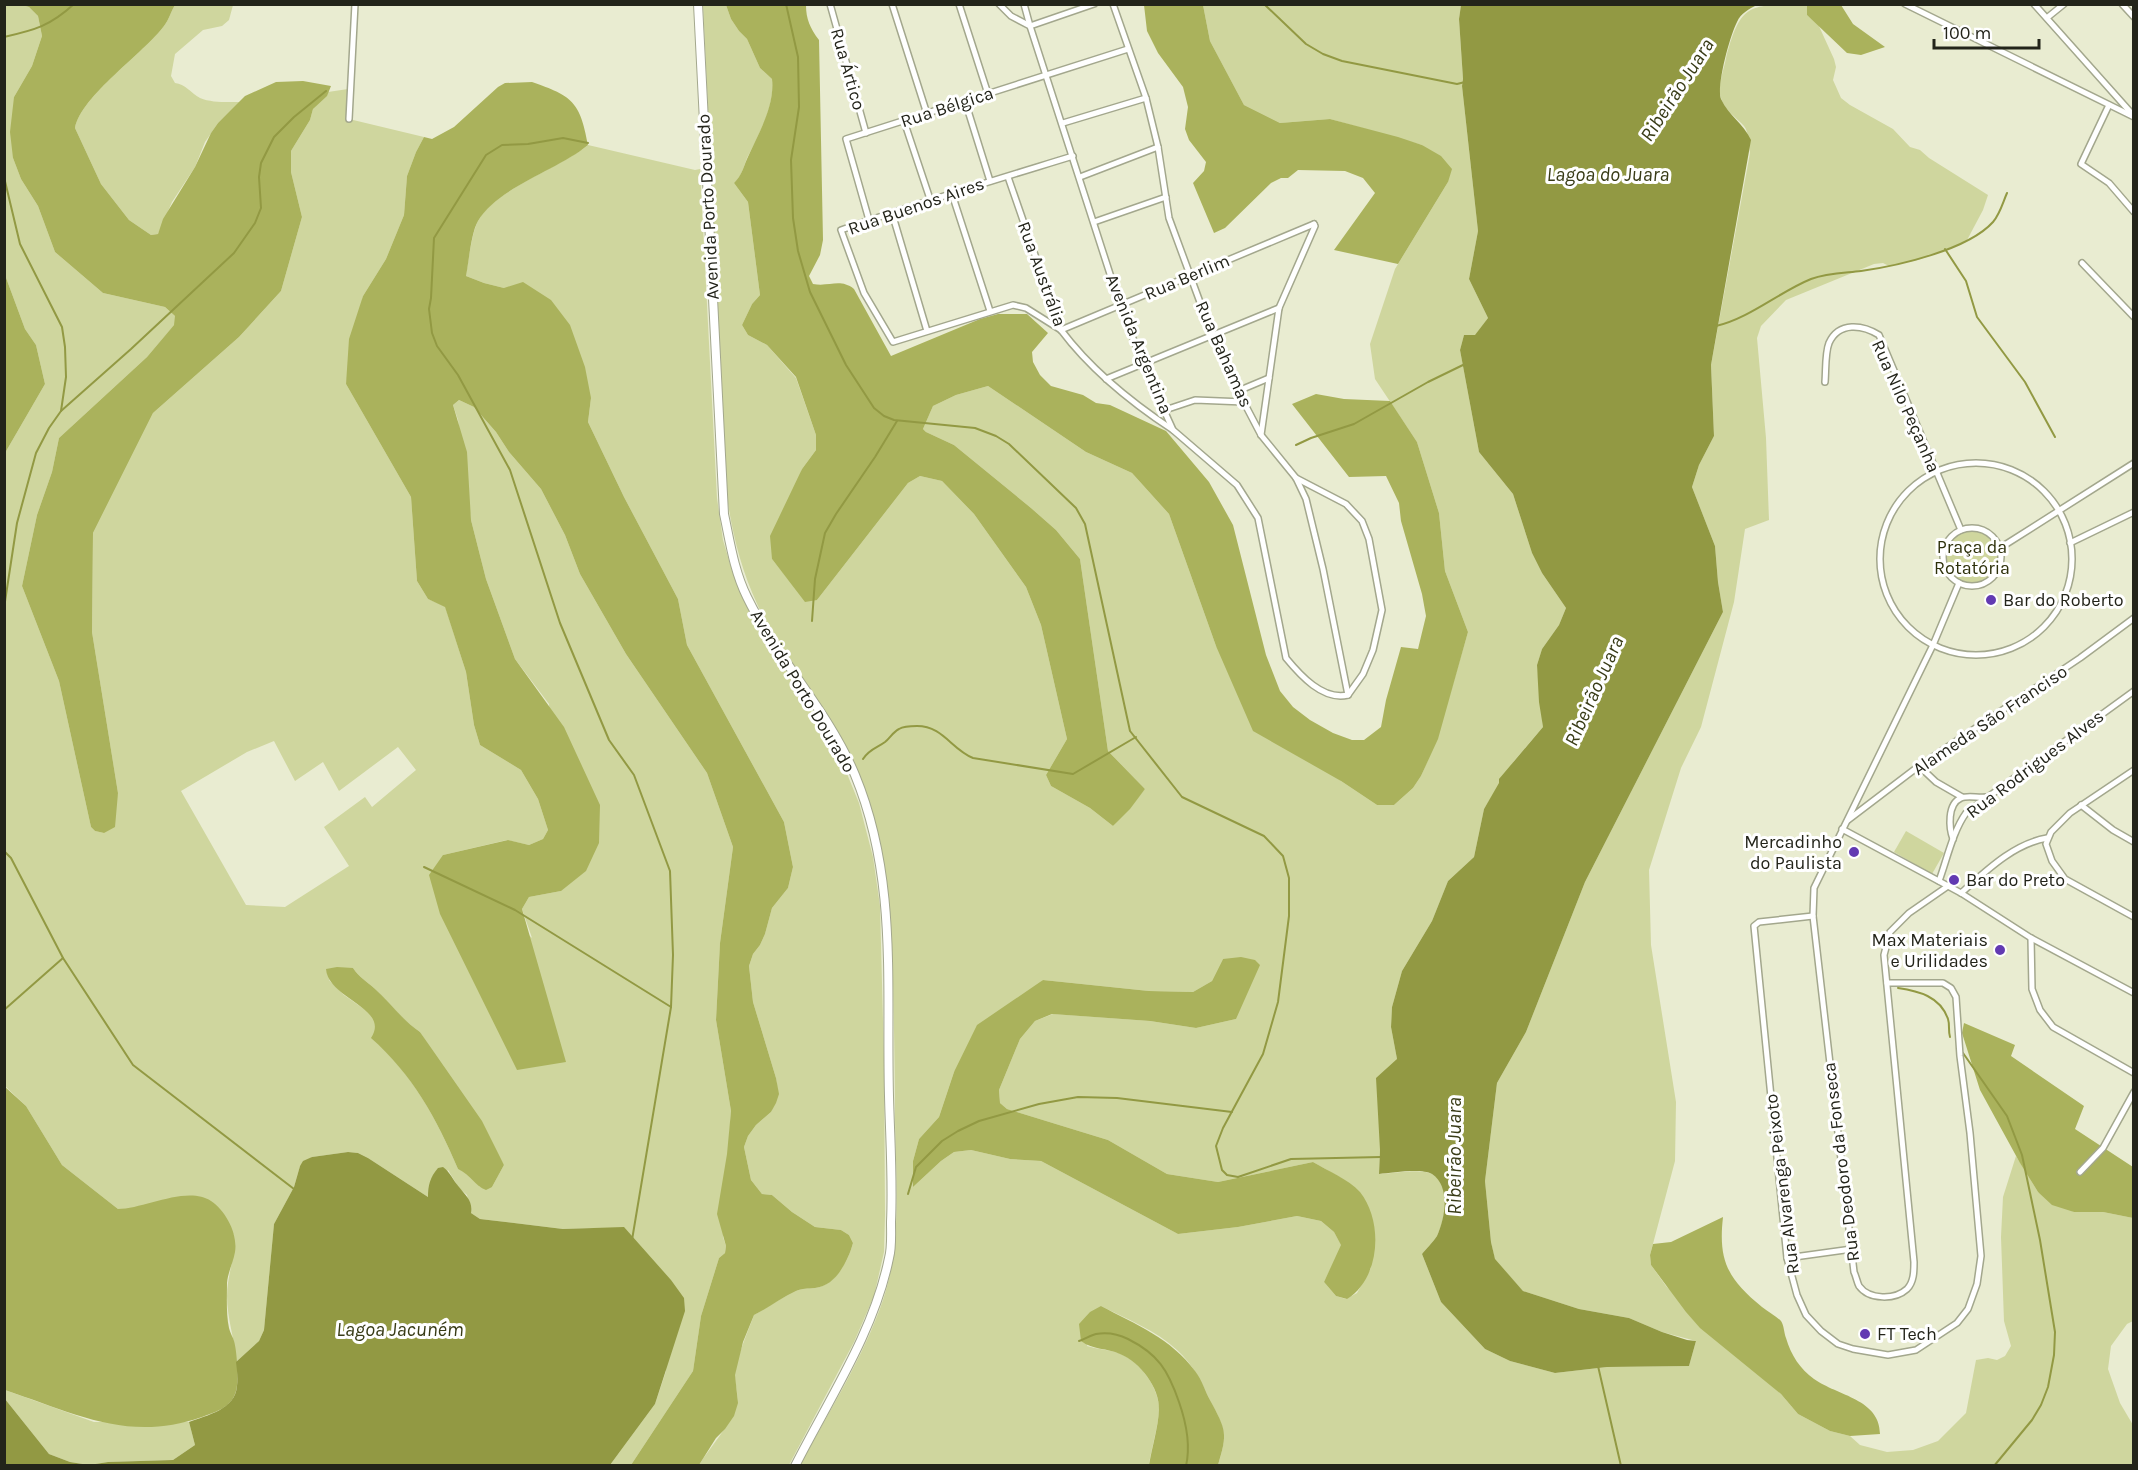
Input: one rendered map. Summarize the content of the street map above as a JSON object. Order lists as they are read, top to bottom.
{
  "streets": {
    "main road": ["Avenida Porto Dourado"],
    "street": [
      "Rua Ártico",
      "Rua Bélgica",
      "Rua Buenos Aires",
      "Rua Austrália",
      "Rua Berlim",
      "Avenida Argentina",
      "Rua Bahamas",
      "Rua Nilo Peçanha",
      "Alameda São Franciso",
      "Rua Rodrigues Alves",
      "Rua Deodoro da Fonseca",
      "Rua Alvarenga Peixoto"
    ]
  },
  "crossings": [
    ["Rua Ártico", "Rua Bélgica"],
    ["Rua Bélgica", "Rua Buenos Aires"],
    ["Rua Bélgica", "Avenida Argentina"],
    ["Rua Bélgica", "Rua Bahamas"],
    ["Rua Buenos Aires", "Rua Austrália"],
    ["Rua Buenos Aires", "Avenida Argentina"],
    ["Rua Austrália", "Rua Berlim"],
    ["Rua Austrália", "Avenida Argentina"],
    ["Rua Berlim", "Avenida Argentina"],
    ["Rua Berlim", "Rua Bahamas"],
    ["Avenida Argentina", "Rua Bahamas"],
    ["Rua Nilo Peçanha", "Rua Deodoro da Fonseca"],
    ["Alameda São Franciso", "Rua Deodoro da Fonseca"],
    ["Rua Deodoro da Fonseca", "Rua Alvarenga Peixoto"]
  ],
  "water": ["Ribeirão Juara", "Lagoa do Juara", "Lagoa Jacuném"],
  "parks": ["Praça da Rotatória"],
  "places": [
    "Bar do Roberto",
    "Mercadinho do Paulista",
    "Bar do Preto",
    "Max Materiais e Urilidades",
    "FT Tech"
  ],
  "scale_bar": "100 m"
}
